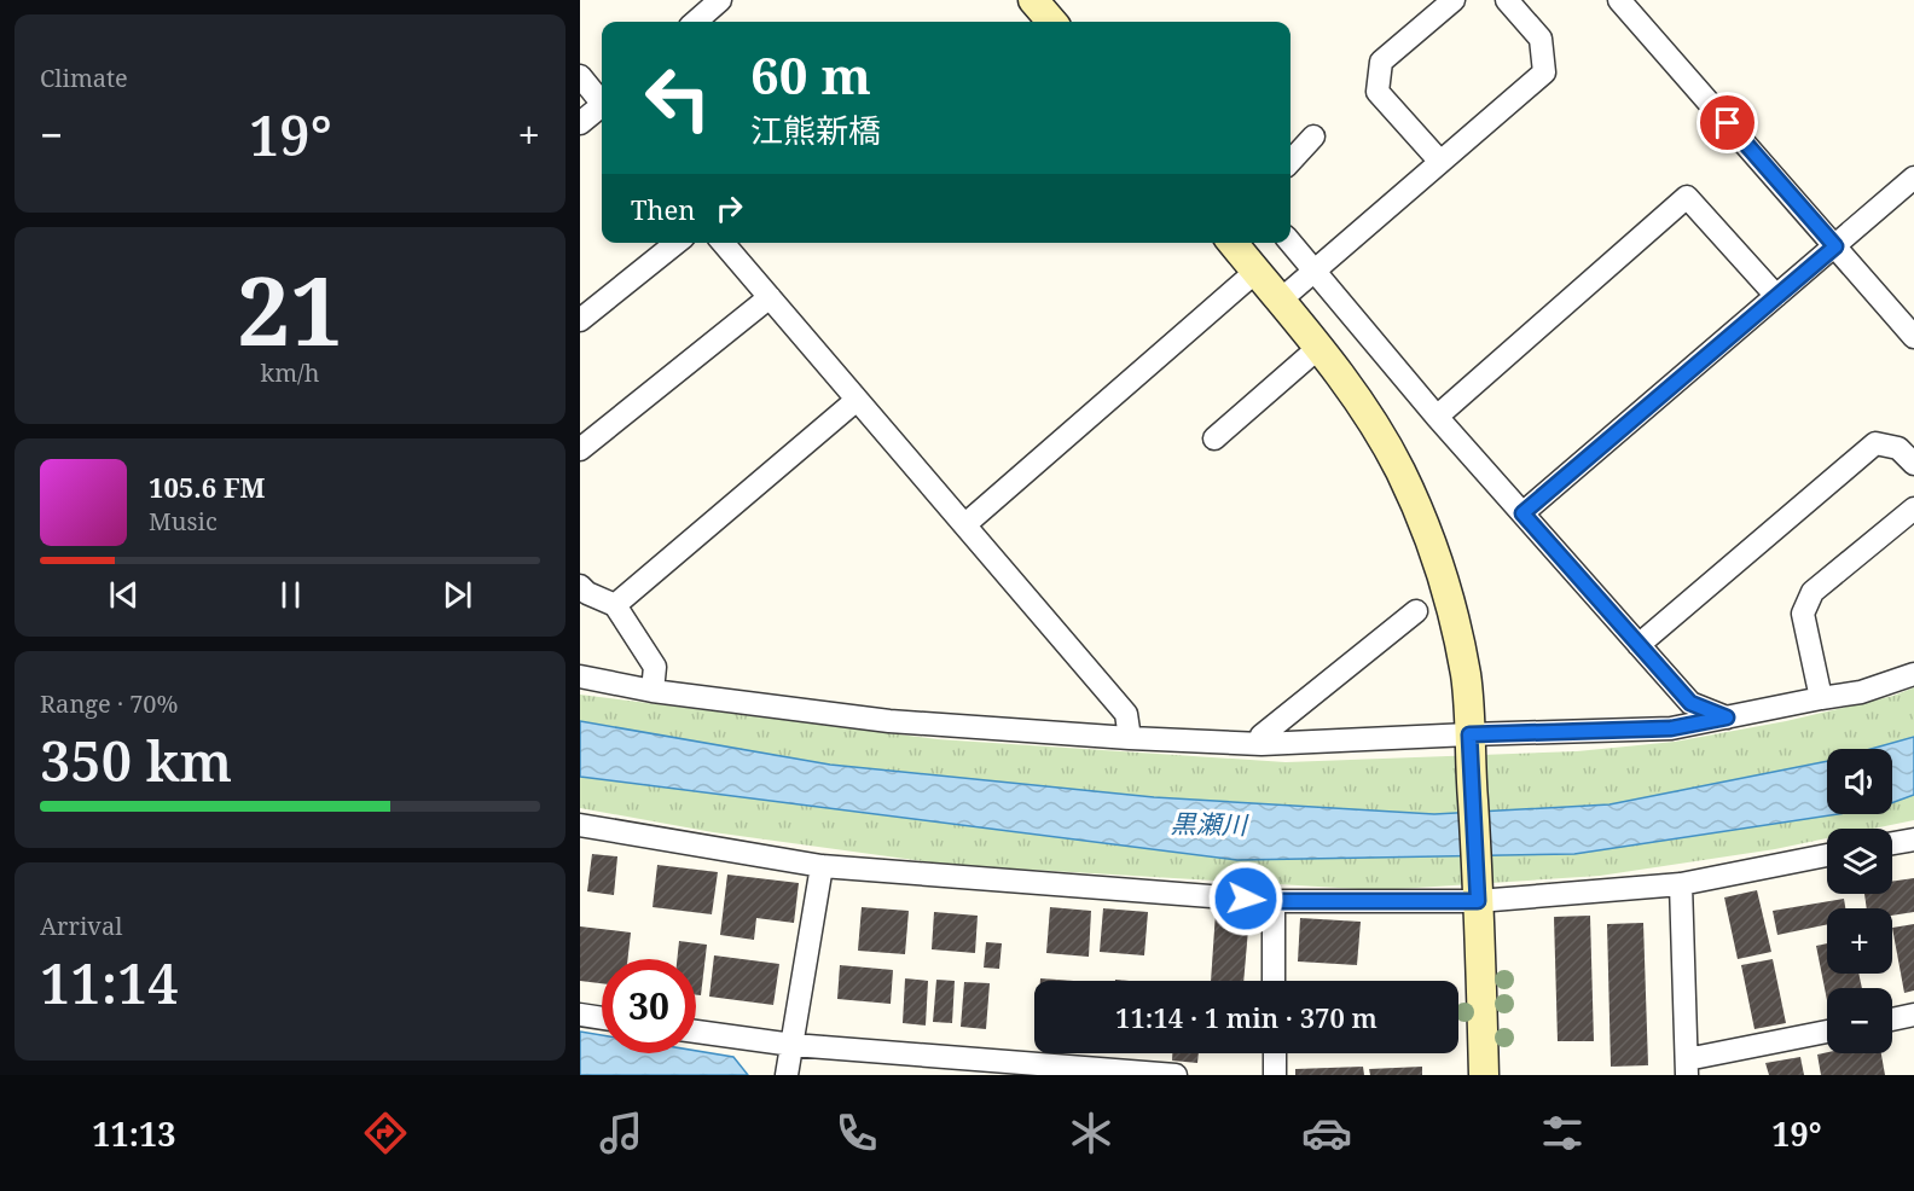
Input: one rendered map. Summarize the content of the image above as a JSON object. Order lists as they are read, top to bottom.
{
  "water": ["黒瀬川"],
  "page": {
    "tile": [
      "Climate",
      ["21", "km/h"],
      ["Range · 70%", "350 km"],
      ["Arrival", "11:14"]
    ],
    "turn": ["60 m", "江熊新橋"],
    "heat": ["−", "19°", "+"],
    "then": "Then",
    "song": ["105.6 FM", "Music"],
    "map_buttons": ["+", "−"],
    "limit": "30",
    "trip": "11:14 · 1 min · 370 m",
    "tabs": ["11:13", "19°"]
  }
}
